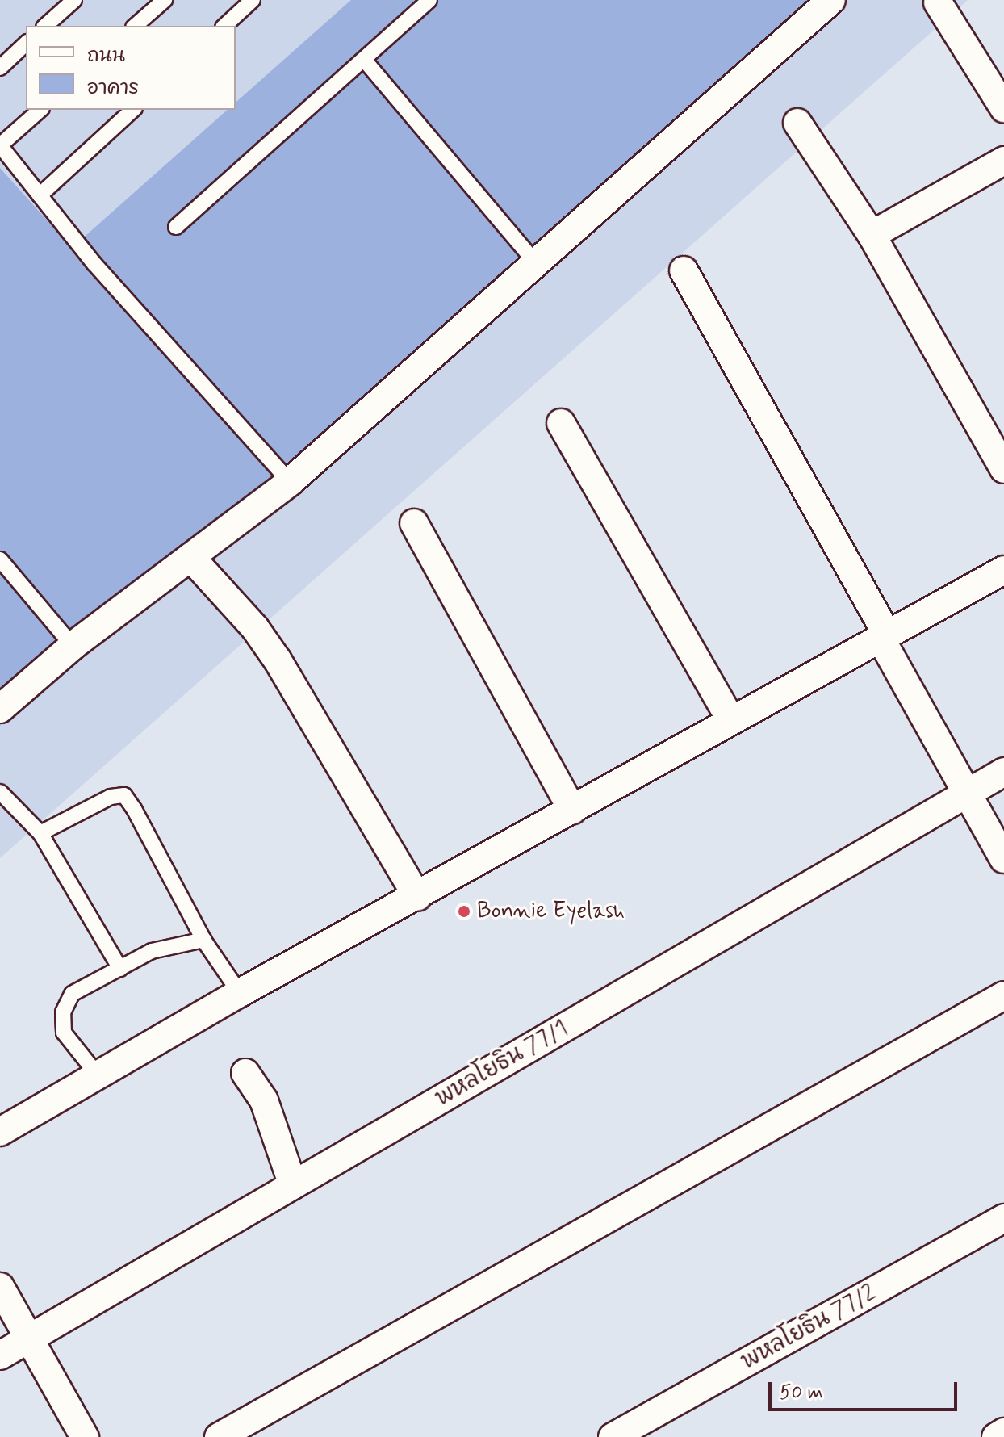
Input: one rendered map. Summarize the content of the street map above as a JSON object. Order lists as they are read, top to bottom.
{
  "streets": {
    "street": ["พหลโยธิน 77/1", "พหลโยธิน 77/2"]
  },
  "places": ["Bonnie Eyelash"],
  "legend": ["ถนน", "อาคาร"],
  "scale_bar": "50 m"
}
